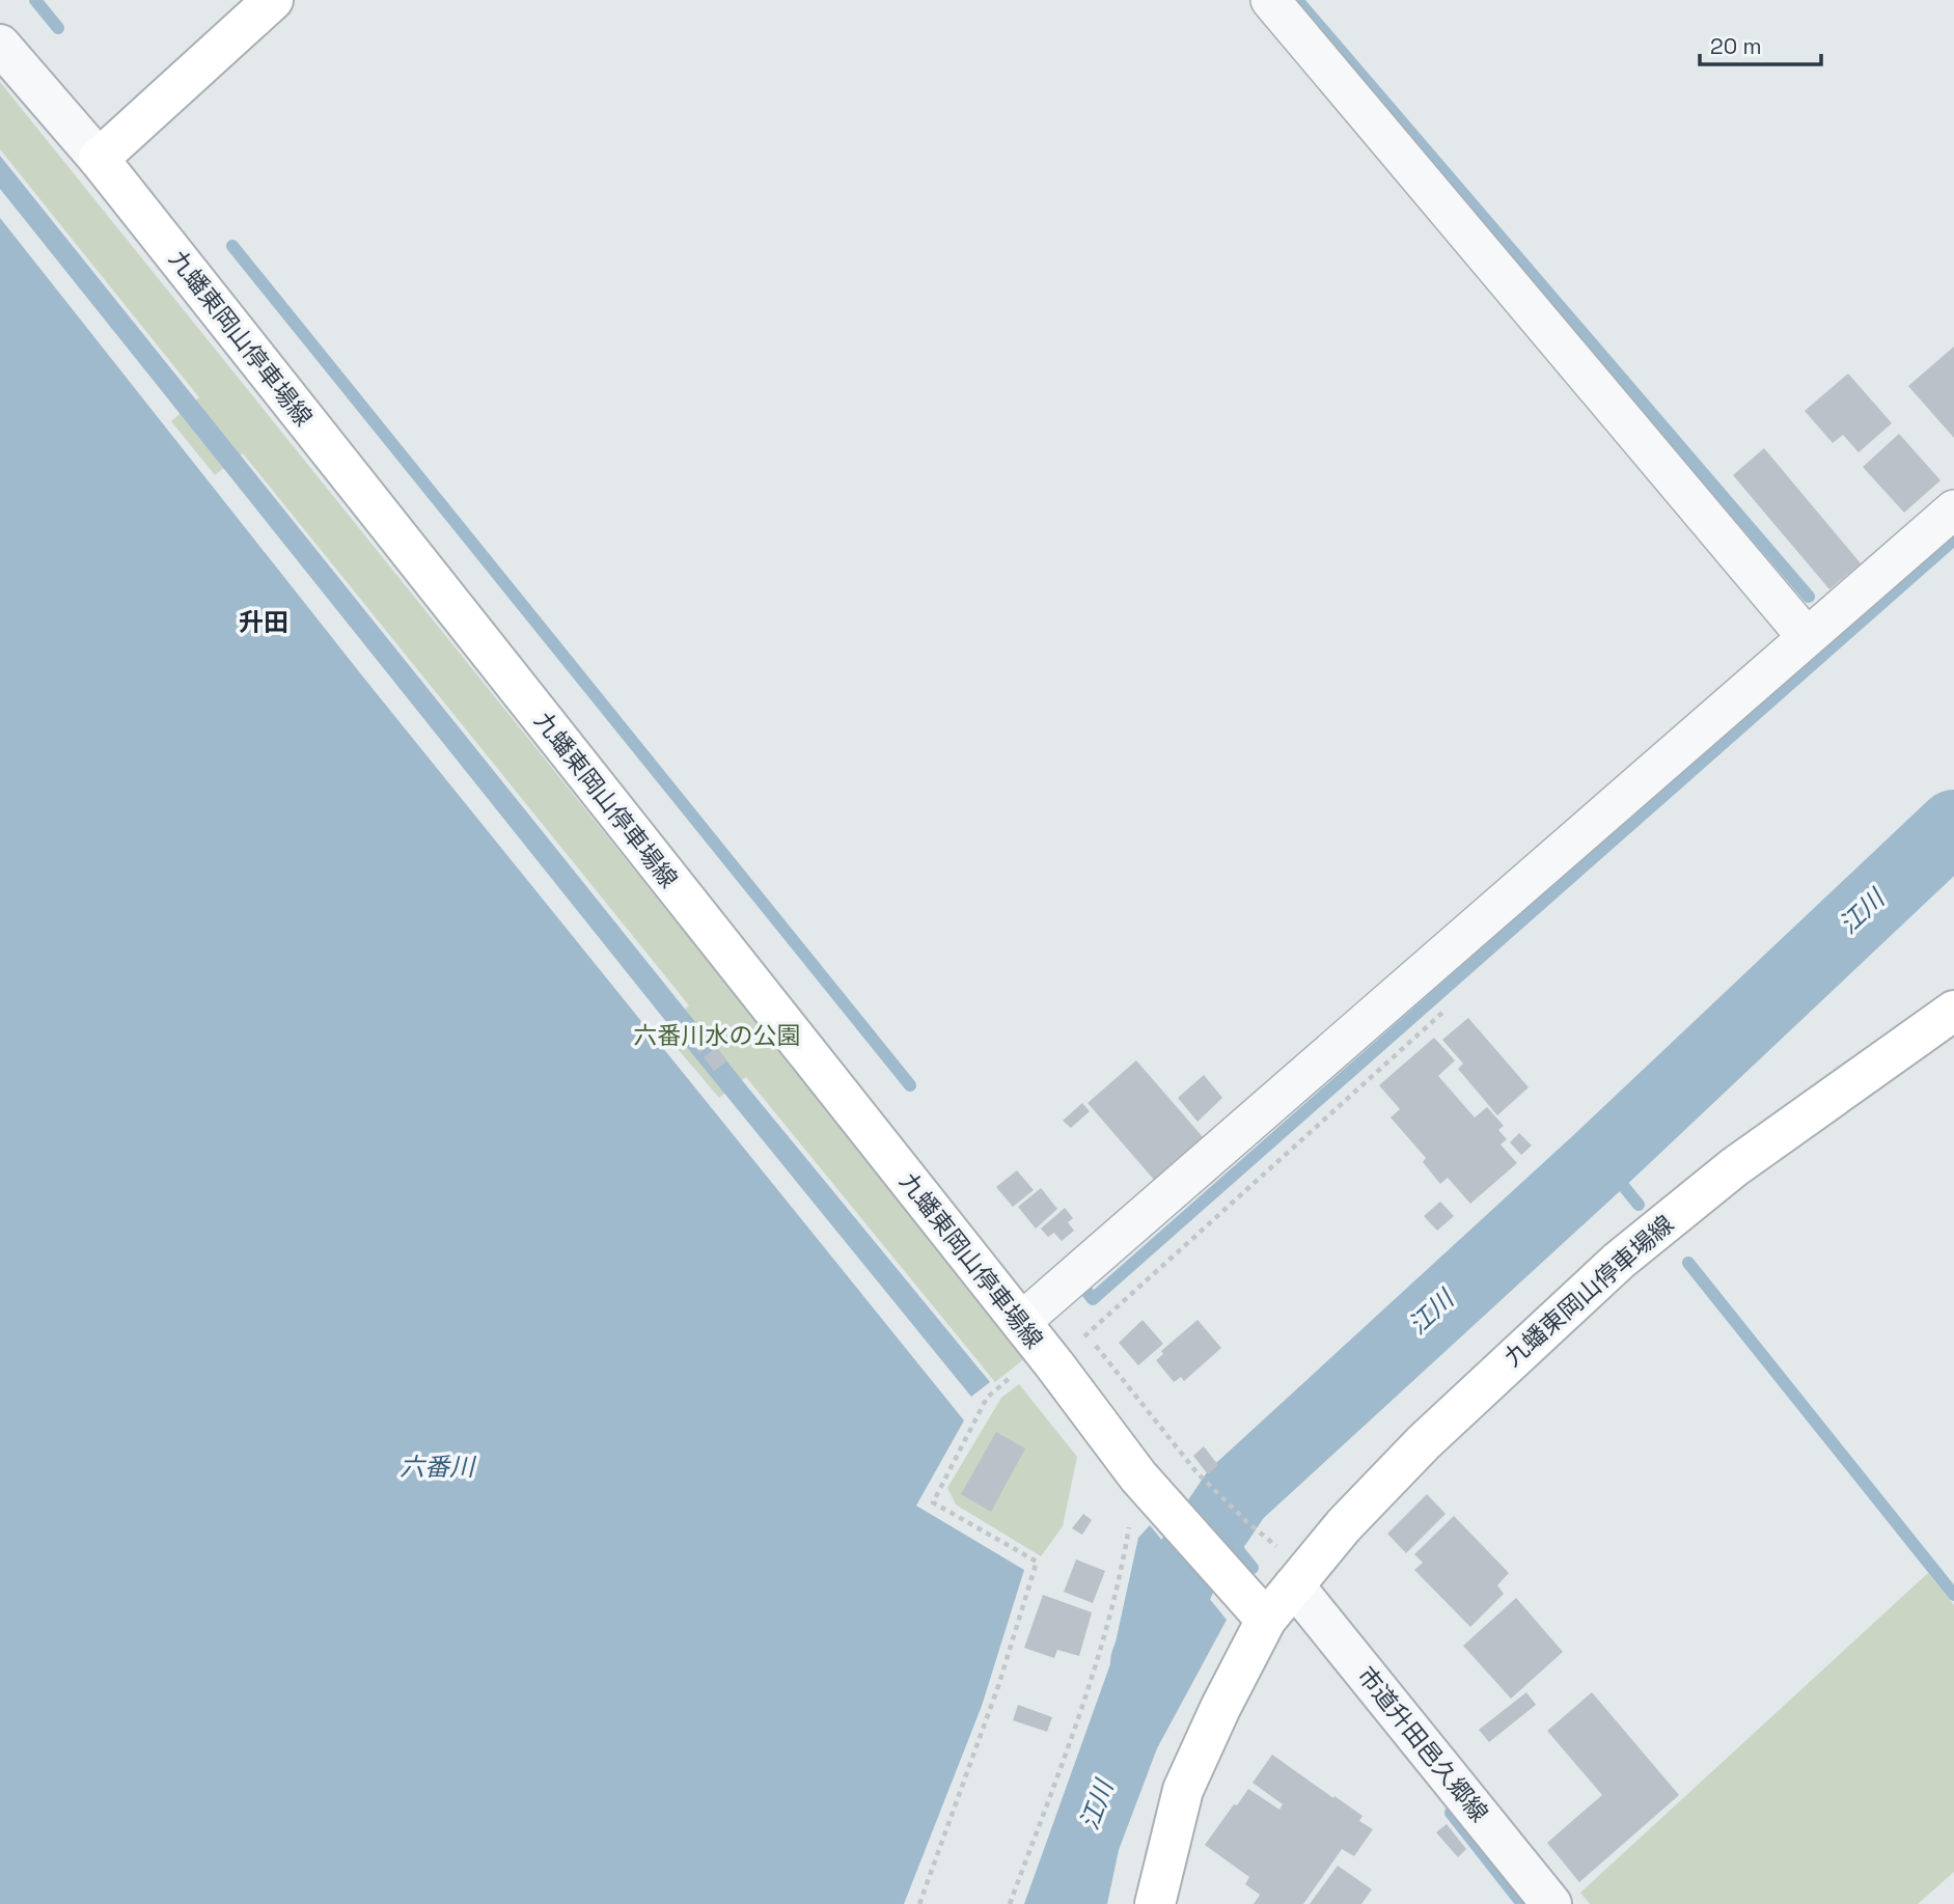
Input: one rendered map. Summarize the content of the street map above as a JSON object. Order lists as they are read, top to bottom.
{
  "streets": {
    "main road": ["九蟠東岡山停車場線"],
    "street": ["市道升田邑久郷線"]
  },
  "crossings": [
    ["九蟠東岡山停車場線", "市道升田邑久郷線"]
  ],
  "districts": ["升田"],
  "water": ["江川", "六番川"],
  "parks": ["六番川水の公園"],
  "scale_bar": "20 m"
}
